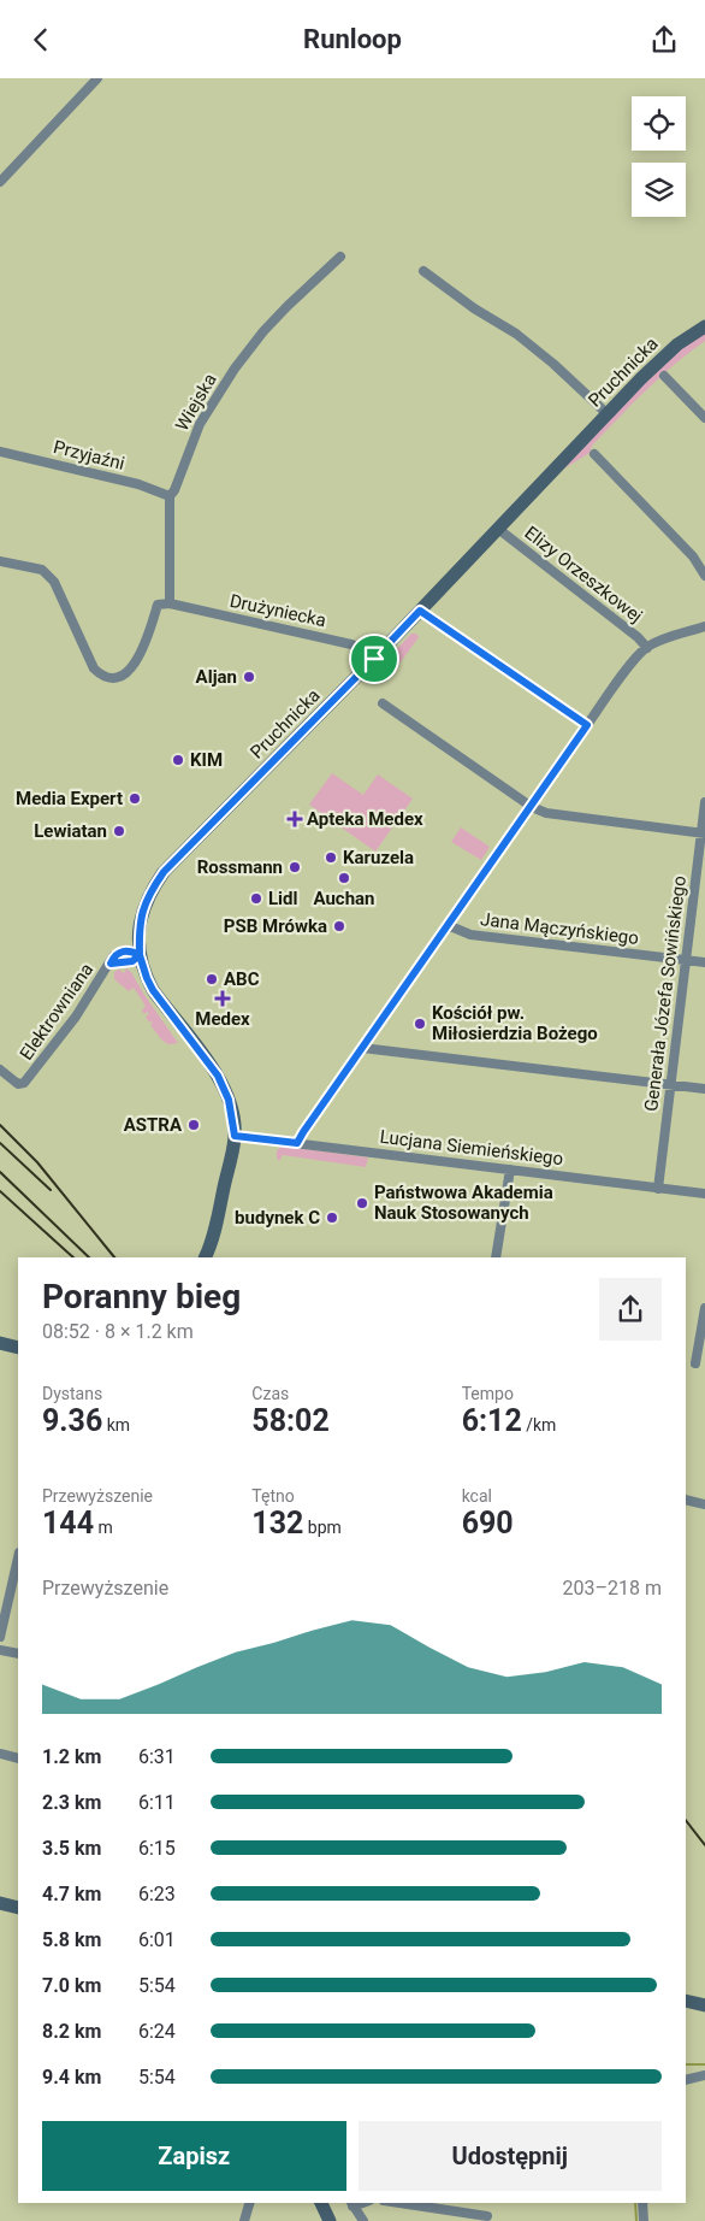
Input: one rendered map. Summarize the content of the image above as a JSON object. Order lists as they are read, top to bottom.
{
  "streets": {
    "main road": ["Pruchnicka"],
    "street": [
      "Wiejska",
      "Przyjaźni",
      "Elizy Orzeszkowej",
      "Drużyniecka",
      "Jana Mączyńskiego",
      "Generała Józefa Sowińskiego",
      "Elektrowniana",
      "Lucjana Siemieńskiego"
    ]
  },
  "crossings": [
    ["Pruchnicka", "Elizy Orzeszkowej"],
    ["Pruchnicka", "Drużyniecka"],
    ["Pruchnicka", "Elektrowniana"],
    ["Pruchnicka", "Lucjana Siemieńskiego"],
    ["Wiejska", "Przyjaźni"],
    ["Wiejska", "Drużyniecka"],
    ["Jana Mączyńskiego", "Generała Józefa Sowińskiego"],
    ["Generała Józefa Sowińskiego", "Lucjana Siemieńskiego"]
  ],
  "places": {
    "other": [
      "Aljan",
      "KIM",
      "Media Expert",
      "Lewiatan",
      "Karuzela",
      "Rossmann",
      "Auchan",
      "Lidl",
      "PSB Mrówka",
      "ABC",
      "Kościół pw. Miłosierdzia Bożego",
      "ASTRA",
      "Państwowa Akademia Nauk Stosowanych",
      "budynek C"
    ],
    "health": ["Apteka Medex", "Medex"]
  },
  "page": {
    "header": "Runloop",
    "heading": ["Poranny bieg", "08:52 · 8 × 1.2 km"],
    "stats": [
      ["Dystans", "9.36 km"],
      ["Czas", "58:02"],
      ["Tempo", "6:12 /km"],
      ["Przewyższenie", "144 m"],
      ["Tętno", "132 bpm"],
      ["kcal", "690"]
    ],
    "chart": ["Przewyższenie", "203–218 m"],
    "list": [
      {
        "name": "1.2 km",
        "note": "6:31"
      },
      {
        "name": "2.3 km",
        "note": "6:11"
      },
      {
        "name": "3.5 km",
        "note": "6:15"
      },
      {
        "name": "4.7 km",
        "note": "6:23"
      },
      {
        "name": "5.8 km",
        "note": "6:01"
      },
      {
        "name": "7.0 km",
        "note": "5:54"
      },
      {
        "name": "8.2 km",
        "note": "6:24"
      },
      {
        "name": "9.4 km",
        "note": "5:54"
      }
    ],
    "buttons": ["Zapisz", "Udostępnij"]
  }
}
